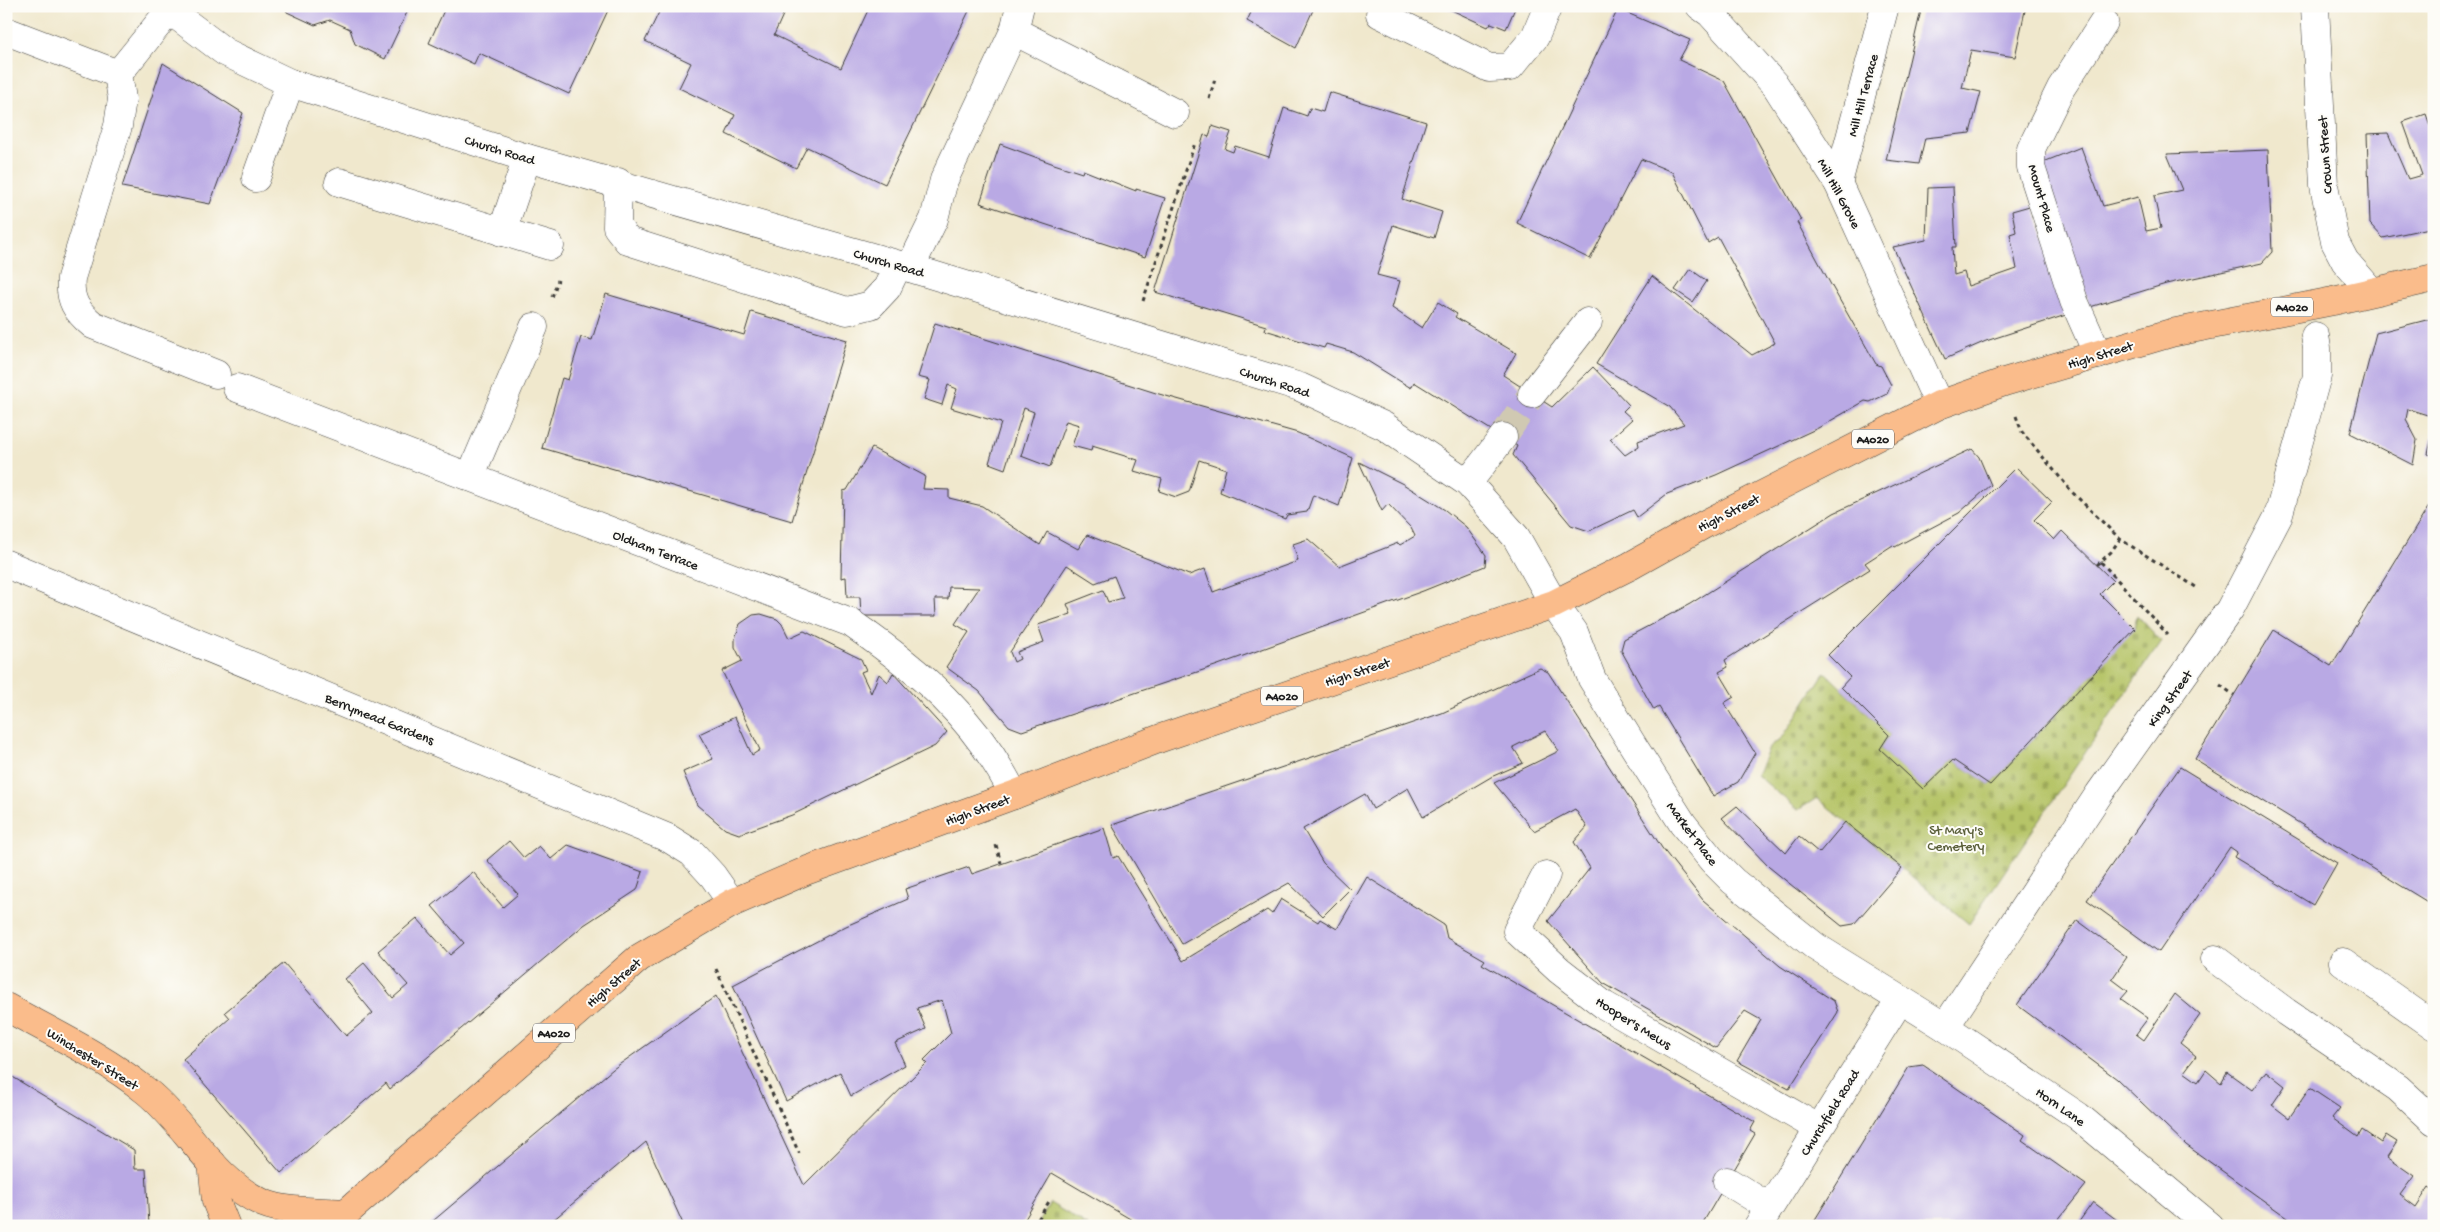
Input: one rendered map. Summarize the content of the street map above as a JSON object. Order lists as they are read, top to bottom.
{
  "streets": {
    "main road": ["A4020", "High Street", "Winchester Street"],
    "street": [
      "Mill Hill Terrace",
      "Church Road",
      "Crown Street",
      "Mill Hill Grove",
      "Mount Place",
      "Oldham Terrace",
      "King Street",
      "Berrymead Gardens",
      "Market Place",
      "Hooper's Mews",
      "Horn Lane",
      "Churchfield Road"
    ]
  },
  "crossings": [
    ["Mill Hill Terrace", "Mill Hill Grove"],
    ["Church Road", "High Street"],
    ["Church Road", "Market Place"],
    ["Crown Street", "High Street"],
    ["Mill Hill Grove", "High Street"],
    ["Mount Place", "High Street"],
    ["High Street", "Oldham Terrace"],
    ["High Street", "Berrymead Gardens"],
    ["High Street", "Market Place"],
    ["High Street", "Winchester Street"],
    ["King Street", "Horn Lane"],
    ["Market Place", "Horn Lane"],
    ["Market Place", "Churchfield Road"],
    ["Hooper's Mews", "Churchfield Road"],
    ["Horn Lane", "Churchfield Road"]
  ],
  "parks": ["St Mary's Cemetery"]
}
